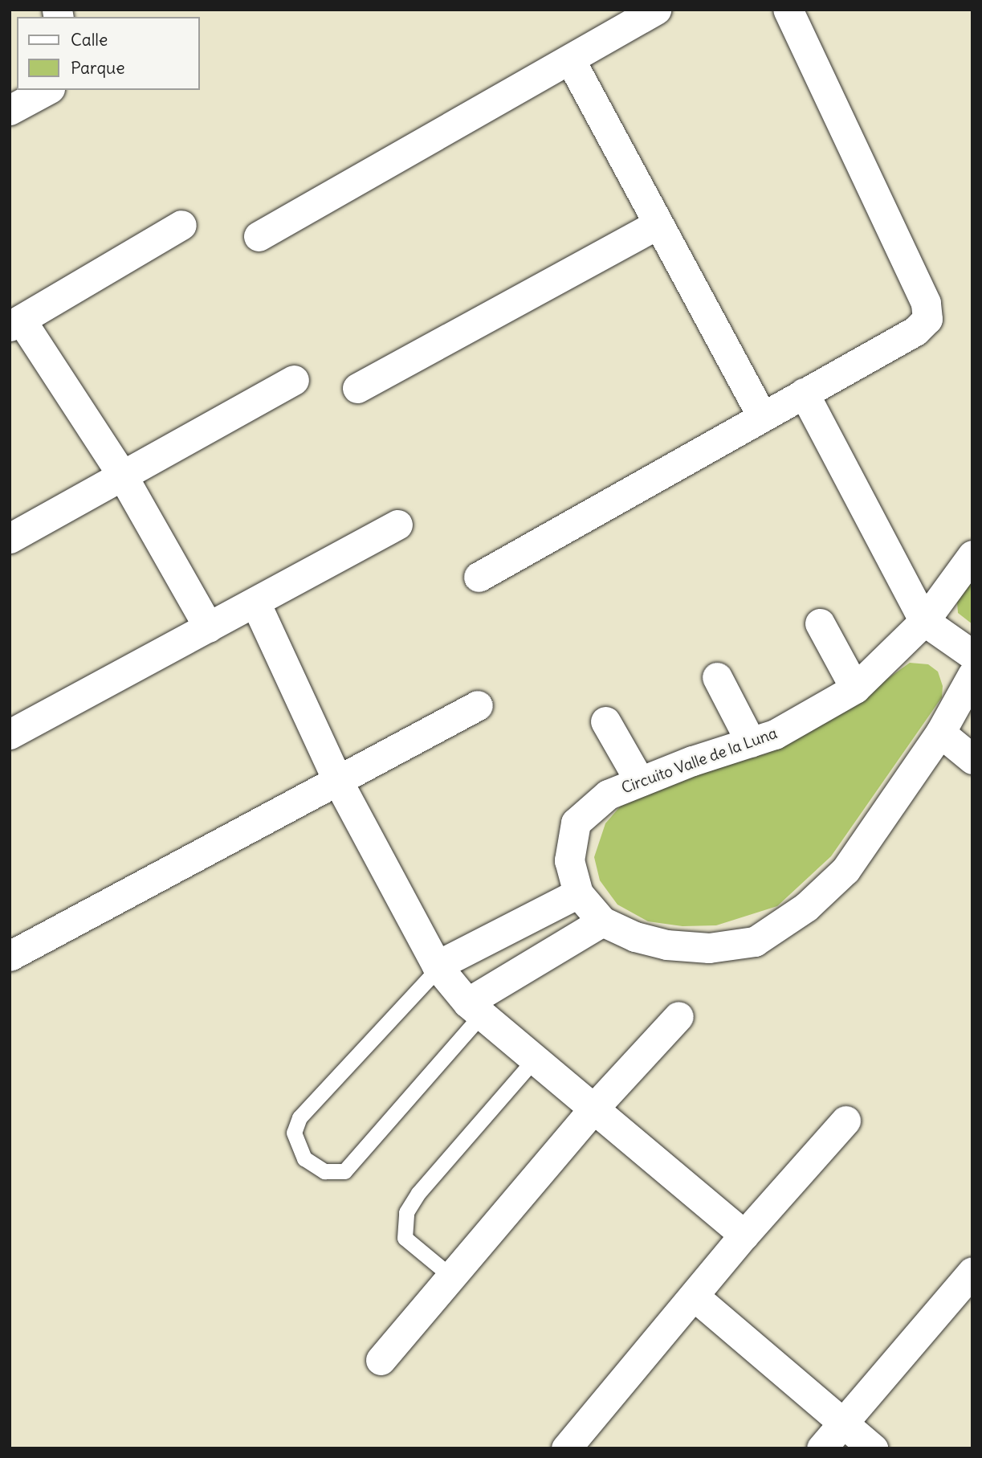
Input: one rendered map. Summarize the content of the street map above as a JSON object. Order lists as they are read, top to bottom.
{
  "streets": {
    "street": ["Circuito Valle de la Luna"]
  },
  "legend": ["Calle", "Parque"]
}
